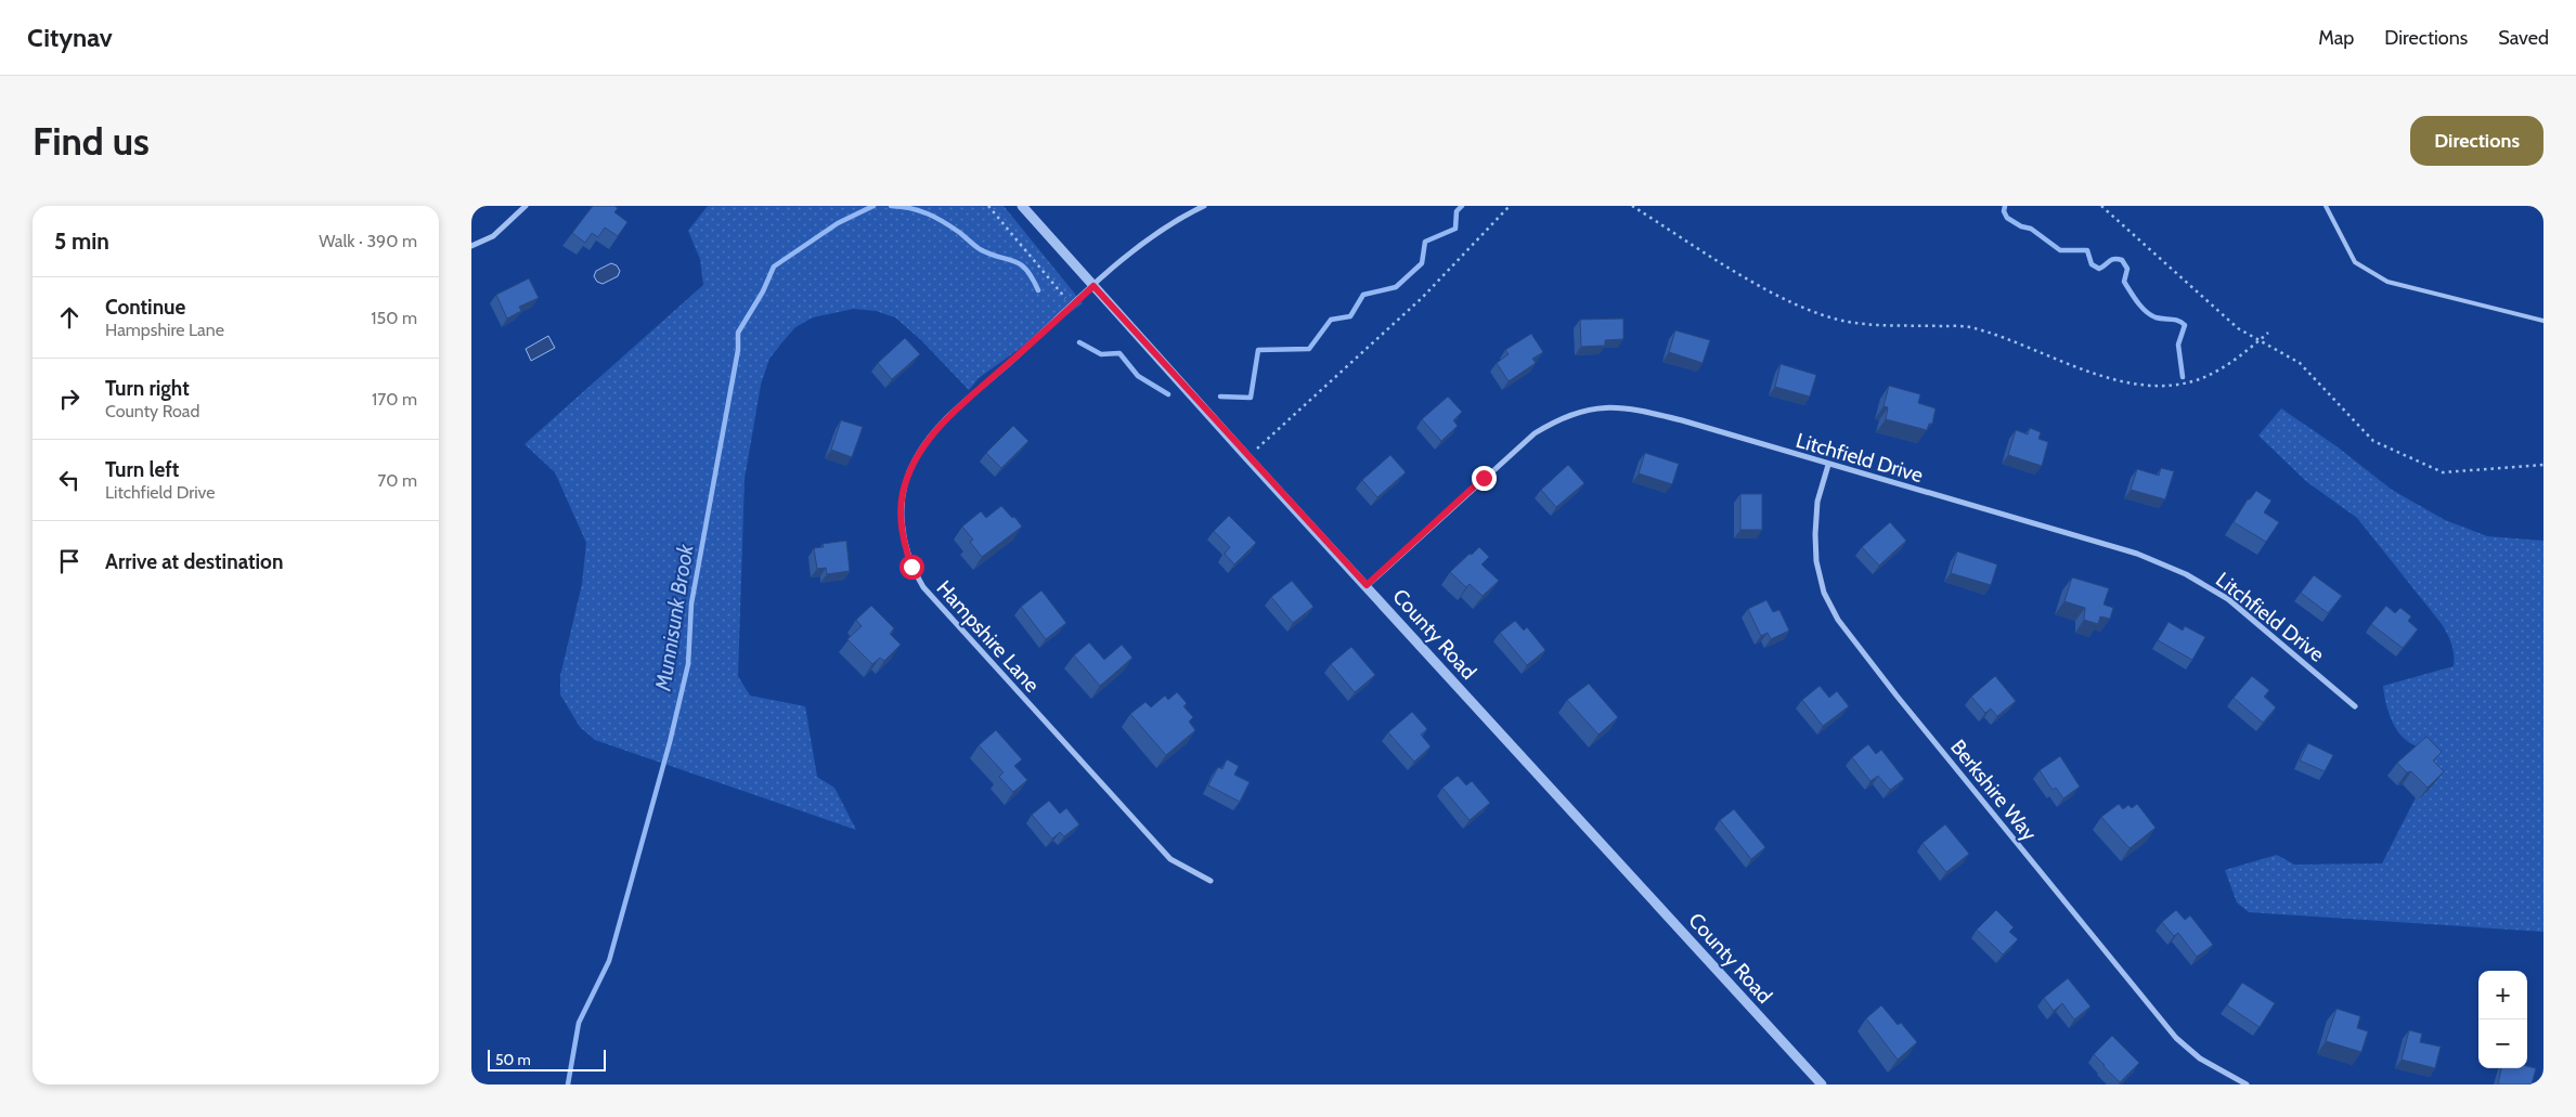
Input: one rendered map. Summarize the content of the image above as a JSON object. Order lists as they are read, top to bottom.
{
  "streets": {
    "street": [
      "Litchfield Drive",
      "County Road",
      "Hampshire Lane",
      "Berkshire Way"
    ]
  },
  "crossings": [
    ["Litchfield Drive", "County Road"],
    ["Litchfield Drive", "Berkshire Way"],
    ["County Road", "Hampshire Lane"]
  ],
  "water": ["Munnisunk Brook"],
  "scale_bar": "50 m",
  "page": {
    "header": "Citynav",
    "nav": ["Map", "Directions", "Saved"],
    "buttons": "Directions",
    "title": "Find us",
    "heading": ["5 min", "Walk · 390 m"],
    "list": [
      ["Continue", "Hampshire Lane", "150 m"],
      ["Turn right", "County Road", "170 m"],
      ["Turn left", "Litchfield Drive", "70 m"],
      "Arrive at destination"
    ],
    "map_buttons": ["+", "−"],
    "scale": "50 m"
  }
}
